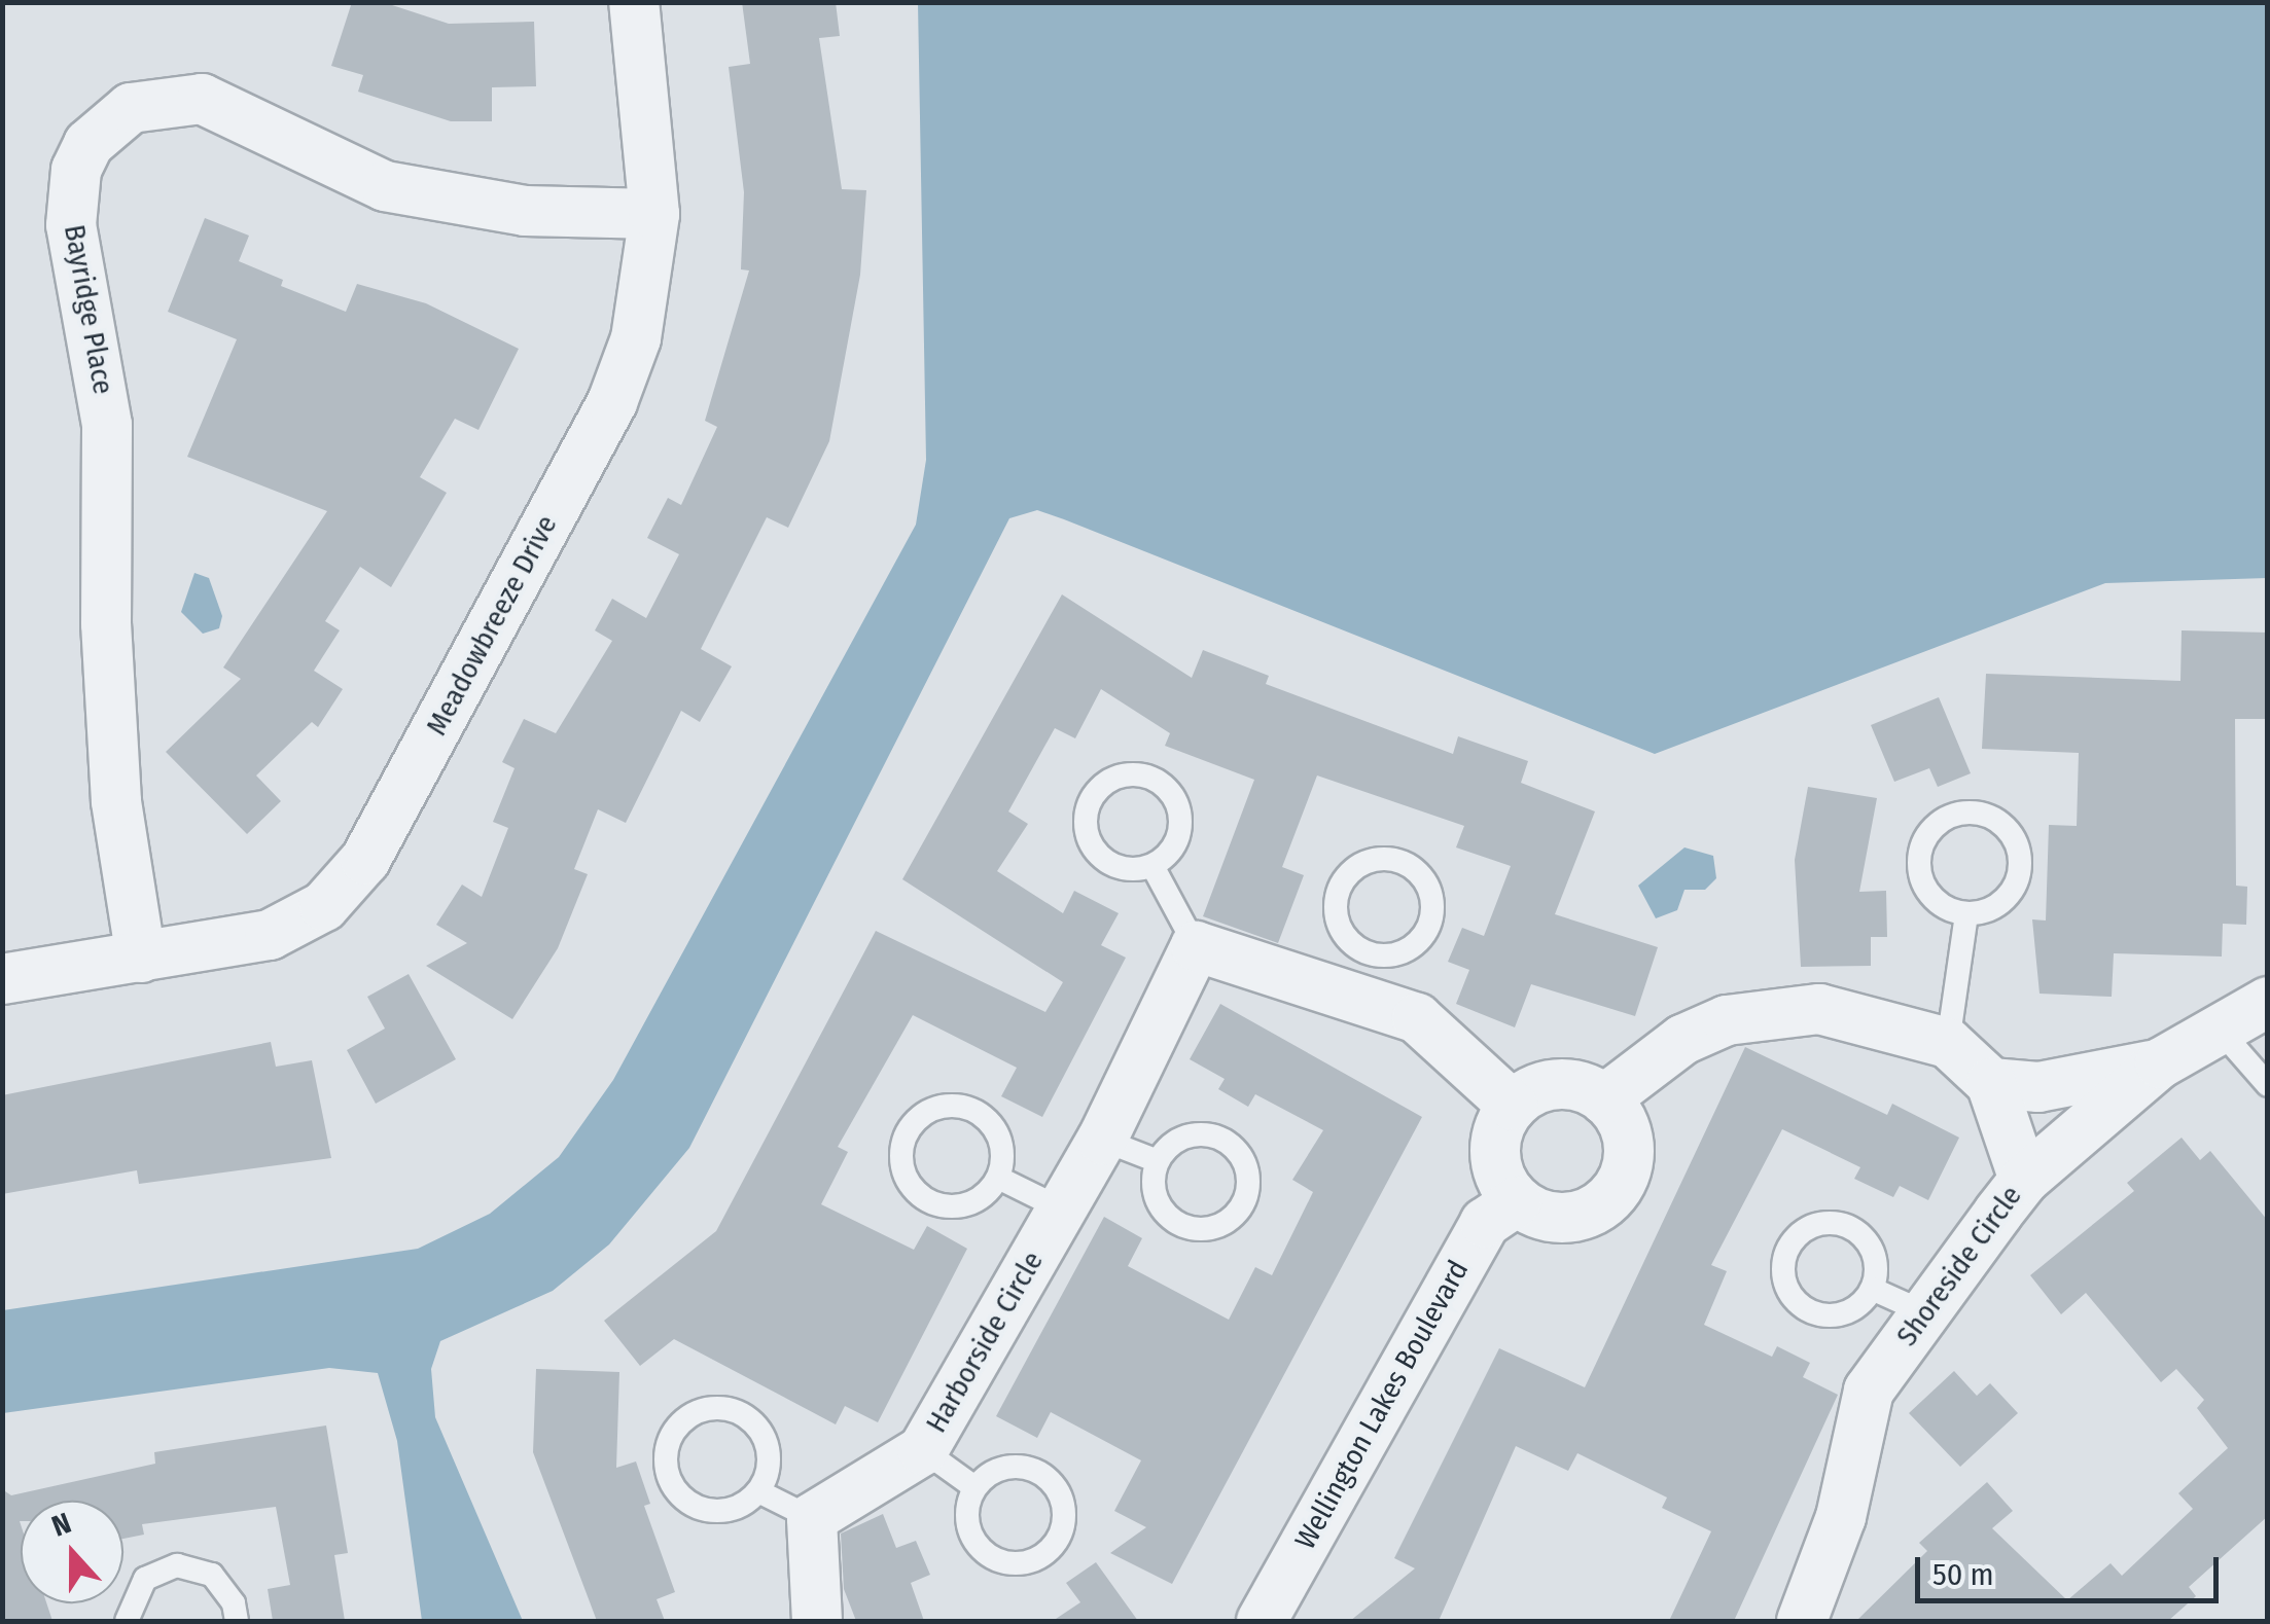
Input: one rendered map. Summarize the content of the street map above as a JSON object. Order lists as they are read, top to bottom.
{
  "streets": {
    "street": [
      "Bayridge Place",
      "Meadowbreeze Drive",
      "Shoreside Circle",
      "Harborside Circle",
      "Wellington Lakes Boulevard"
    ]
  },
  "crossings": [
    ["Bayridge Place", "Meadowbreeze Drive"],
    ["Shoreside Circle", "Wellington Lakes Boulevard"]
  ],
  "scale_bar": "50 m",
  "north": "top"
}
